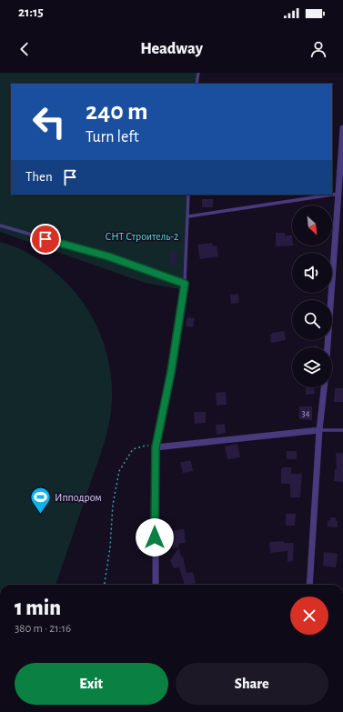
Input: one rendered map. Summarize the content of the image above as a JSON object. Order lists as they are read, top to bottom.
{
  "parks": ["СНТ Строитель-2"],
  "places": {
    "sports": ["Ипподром"]
  },
  "house_numbers": ["34"],
  "north": "bottom right",
  "page": {
    "status": "21:15",
    "header": "Headway",
    "turn": ["240 m", "Turn left"],
    "then": "Then",
    "heading": ["1 min", "380 m · 21:16"],
    "buttons": ["Exit", "Share"]
  }
}
